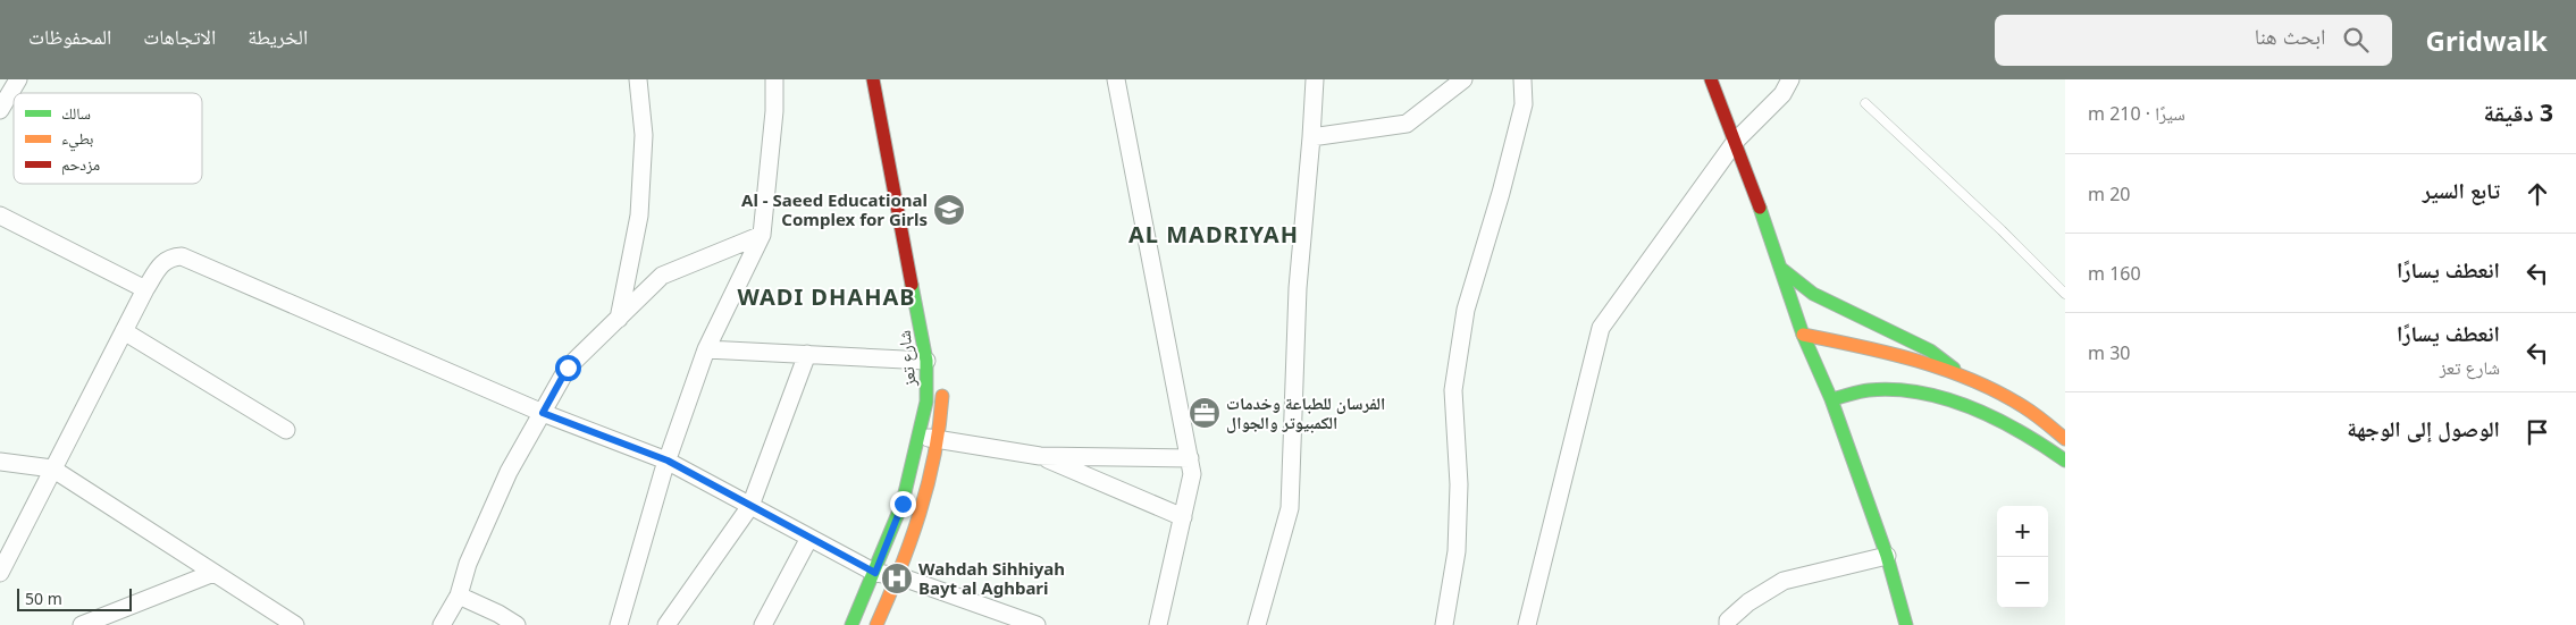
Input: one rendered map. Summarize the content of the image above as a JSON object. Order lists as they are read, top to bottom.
{
  "streets": {
    "main road": ["شارع تعز"]
  },
  "districts": ["AL MADRIYAH", "WADI DHAHAB"],
  "places": {
    "school or university": ["Al - Saeed Educational Complex for Girls"],
    "office": ["الفرسان للطباعة وخدمات الكمبيوتر والجوال"],
    "hospital": ["Wahdah Sihhiyah Bayt al Aghbari"]
  },
  "legend": ["سالك", "بطيء", "مزدحم"],
  "scale_bar": "50 m",
  "page": {
    "header": "Gridwalk",
    "search": "ابحث هنا",
    "nav": ["الخريطة", "الاتجاهات", "المحفوظات"],
    "heading": ["3 دقيقة", "سيرًا · 210 m"],
    "list": [
      ["تابع السير", "20 m"],
      ["انعطف يسارًا", "160 m"],
      ["انعطف يسارًا", "شارع تعز", "30 m"],
      "الوصول إلى الوجهة"
    ],
    "map_buttons": ["+", "−"],
    "scale": "50 m"
  }
}
